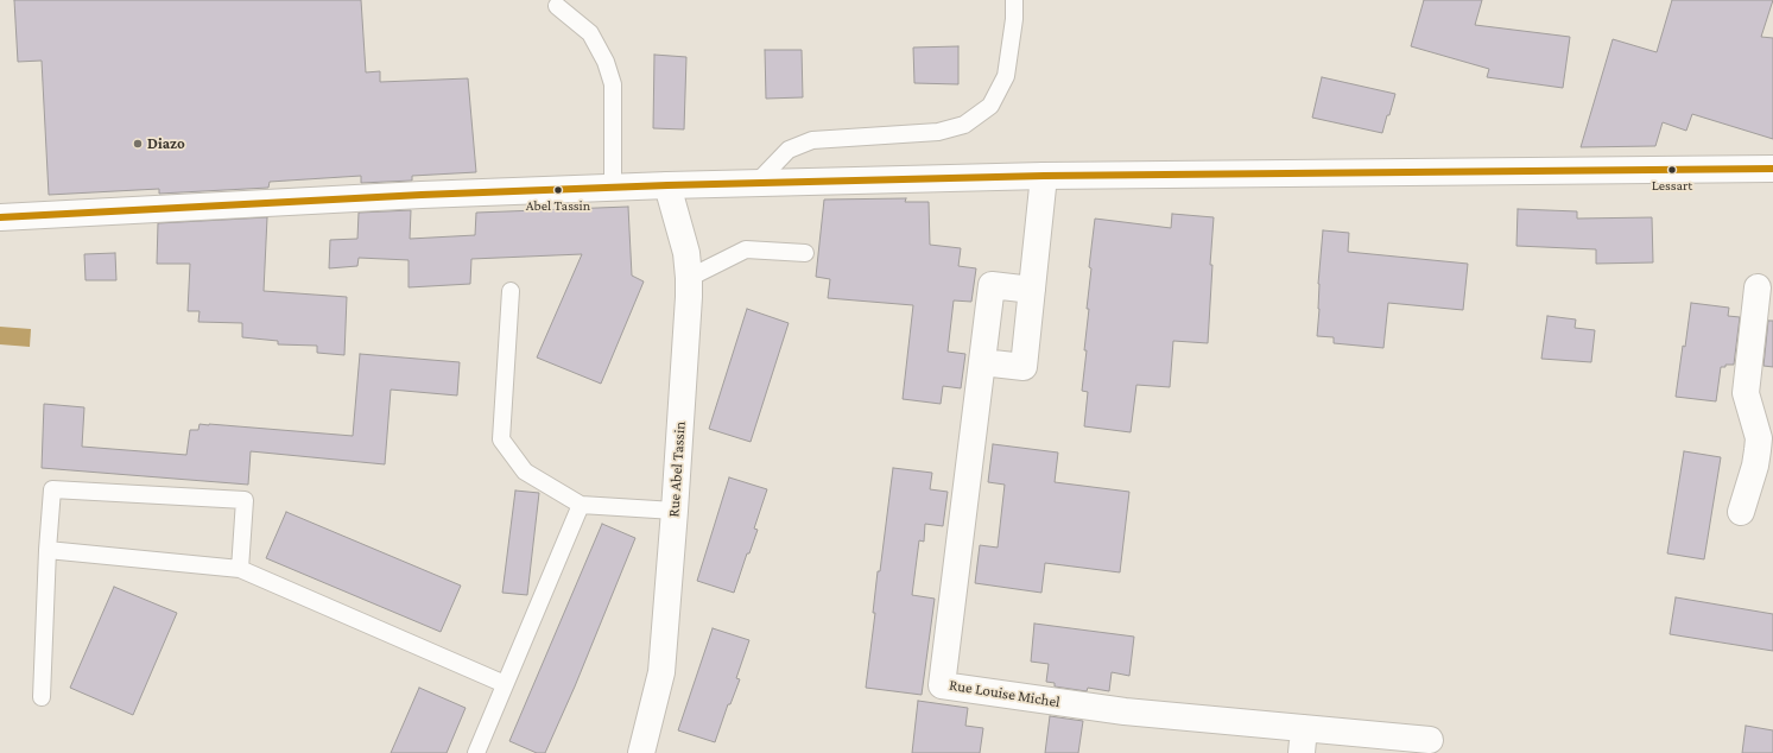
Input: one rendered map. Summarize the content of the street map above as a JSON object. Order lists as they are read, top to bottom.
{
  "streets": {
    "street": ["Rue Abel Tassin", "Rue Louise Michel"]
  },
  "places": ["Diazo", "Lessart", "Abel Tassin"]
}
